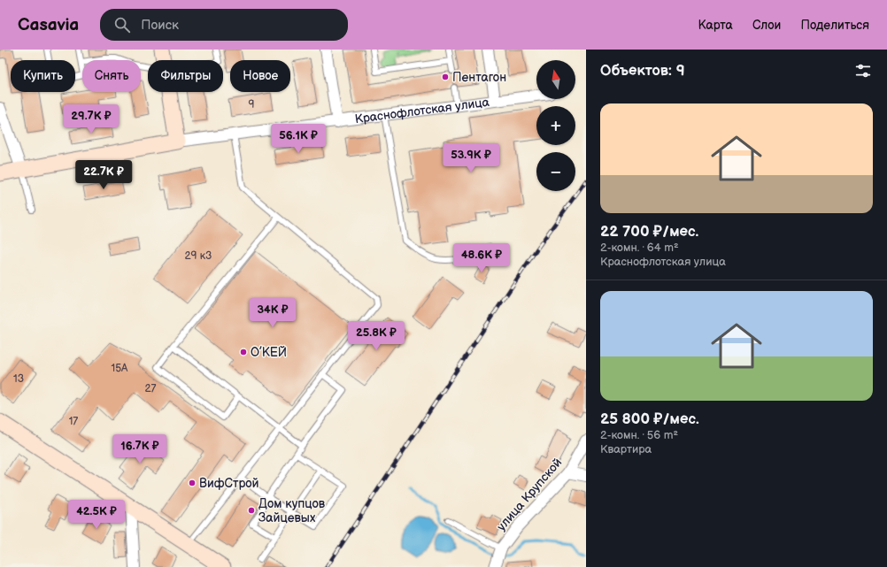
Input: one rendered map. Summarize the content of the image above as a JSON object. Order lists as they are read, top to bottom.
{
  "streets": {
    "street": ["Краснофлотская улица", "улица Крупской"]
  },
  "places": [
    "Пентагон",
    "О’КЕЙ",
    "ВифСтрой",
    "Дом купцов Зайцевых"
  ],
  "house_numbers": [
    "9",
    "29 к3",
    "15А",
    "13",
    "27",
    "17"
  ],
  "north": "top",
  "page": {
    "header": "Casavia",
    "search": "Поиск",
    "nav": ["Карта", "Слои", "Поделиться"],
    "heading": "Объектов: 9",
    "map_buttons": ["+", "−"],
    "chip": [
      "Купить",
      "Снять",
      "Фильтры",
      "Новое"
    ],
    "list": [
      {
        "name": "22 700 ₽/мес.",
        "note": "2-комн. · 64 m² · Краснофлотская улица"
      },
      {
        "name": "25 800 ₽/мес.",
        "note": "2-комн. · 56 m² · Квартира"
      }
    ],
    "price": [
      "29.7K ₽",
      "56.1K ₽",
      "53.9K ₽",
      "22.7K ₽",
      "48.6K ₽",
      "34K ₽",
      "25.8K ₽",
      "16.7K ₽",
      "42.5K ₽"
    ]
  }
}
